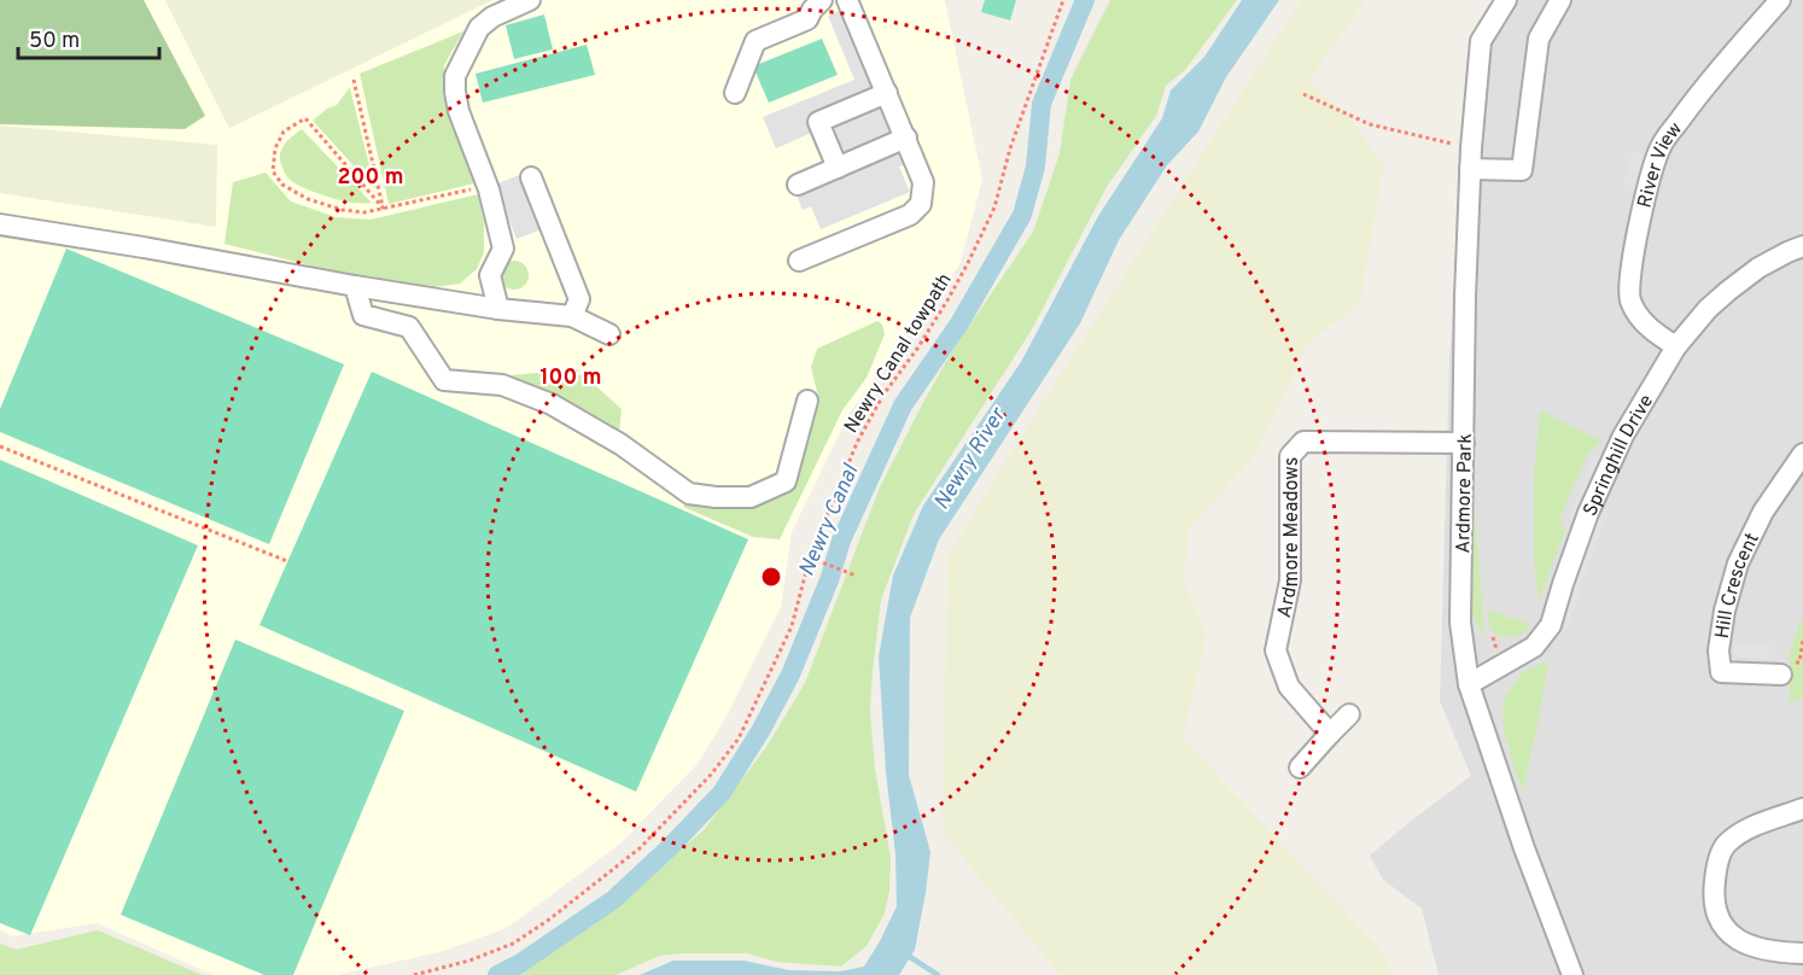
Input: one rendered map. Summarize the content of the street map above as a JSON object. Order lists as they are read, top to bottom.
{
  "streets": {
    "street": [
      "River View",
      "Springhill Drive",
      "Ardmore Park",
      "Ardmore Meadows",
      "Hill Crescent"
    ],
    "path": ["Newry Canal towpath"]
  },
  "crossings": [
    ["River View", "Springhill Drive"],
    ["Springhill Drive", "Ardmore Park"],
    ["Ardmore Park", "Ardmore Meadows"]
  ],
  "water": ["Newry River", "Newry Canal"],
  "scale_bar": "50 m",
  "rings": ["200 m", "100 m"]
}
